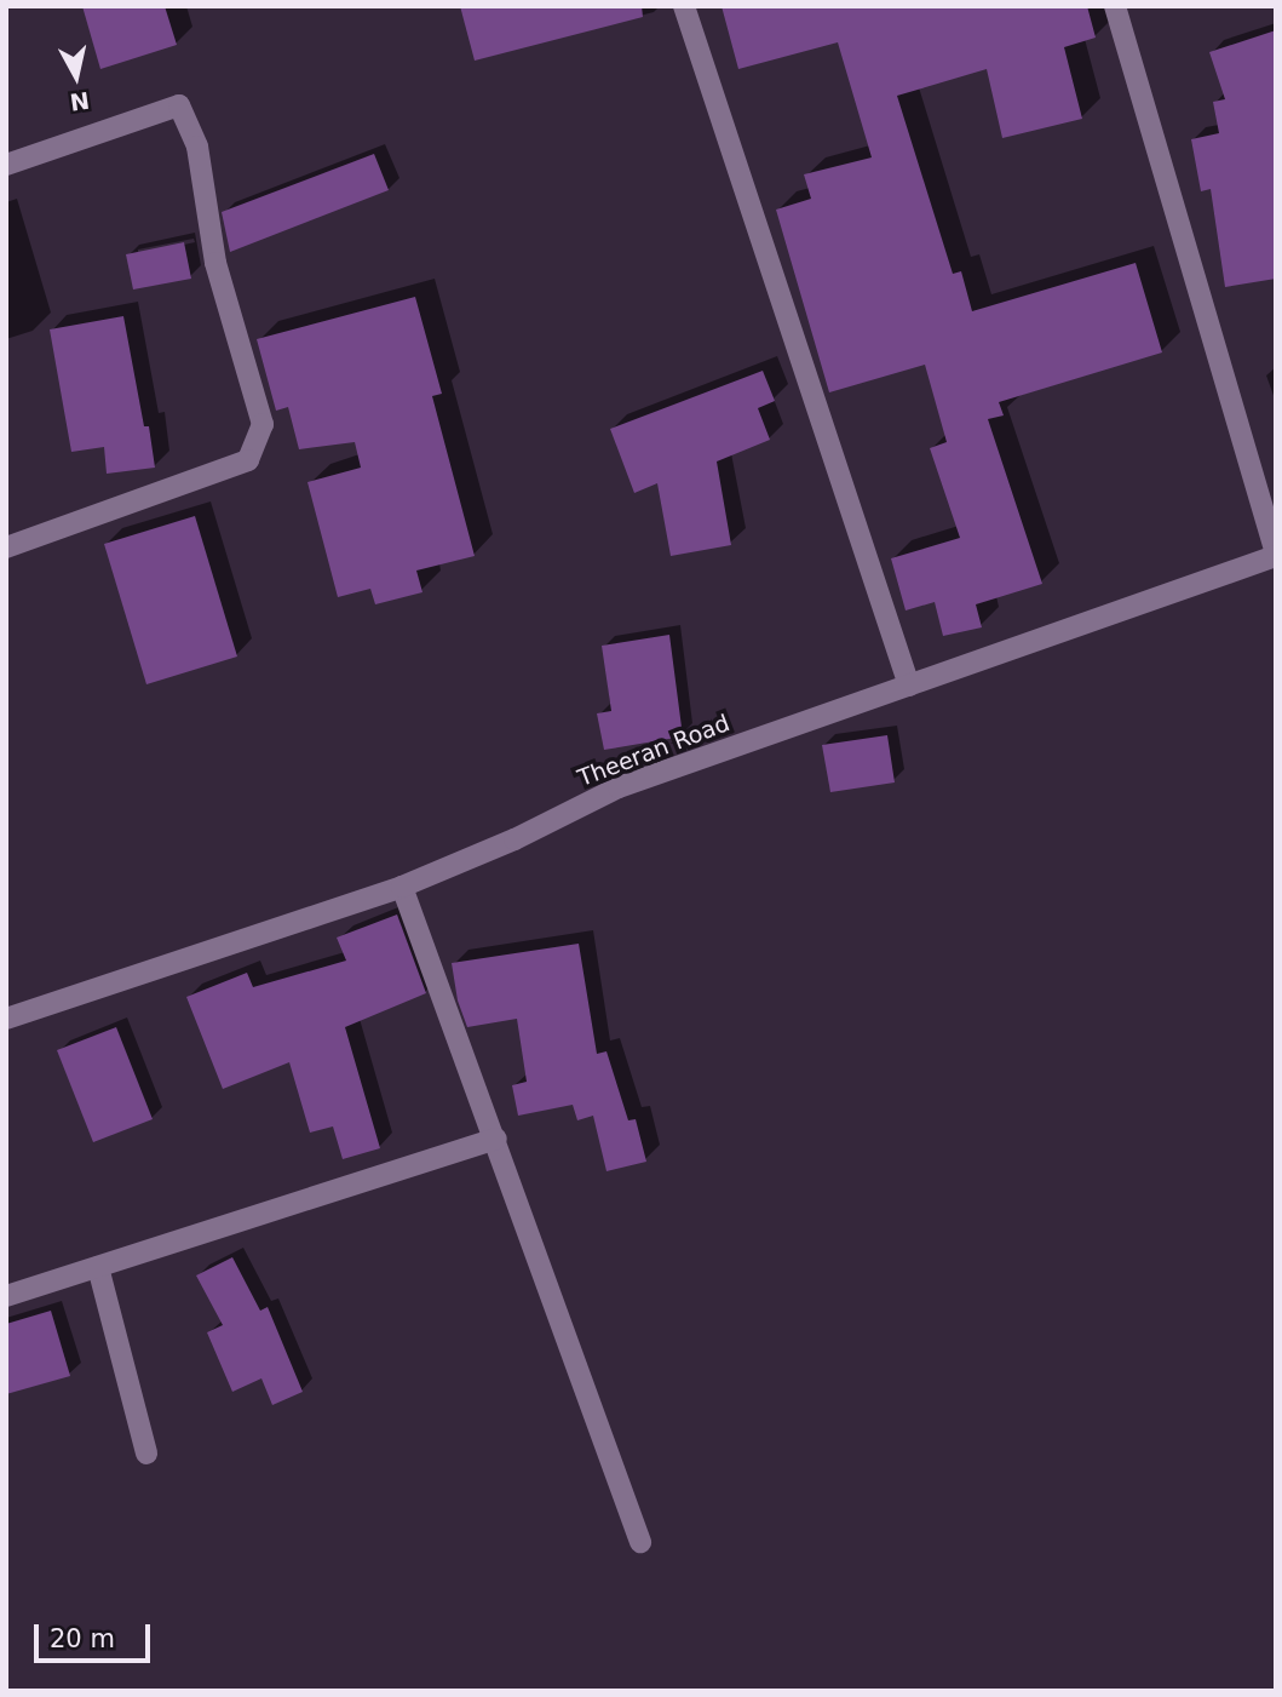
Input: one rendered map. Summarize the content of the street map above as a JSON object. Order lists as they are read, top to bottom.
{
  "streets": {
    "street": ["Theeran Road"]
  },
  "scale_bar": "20 m",
  "north": "bottom"
}
